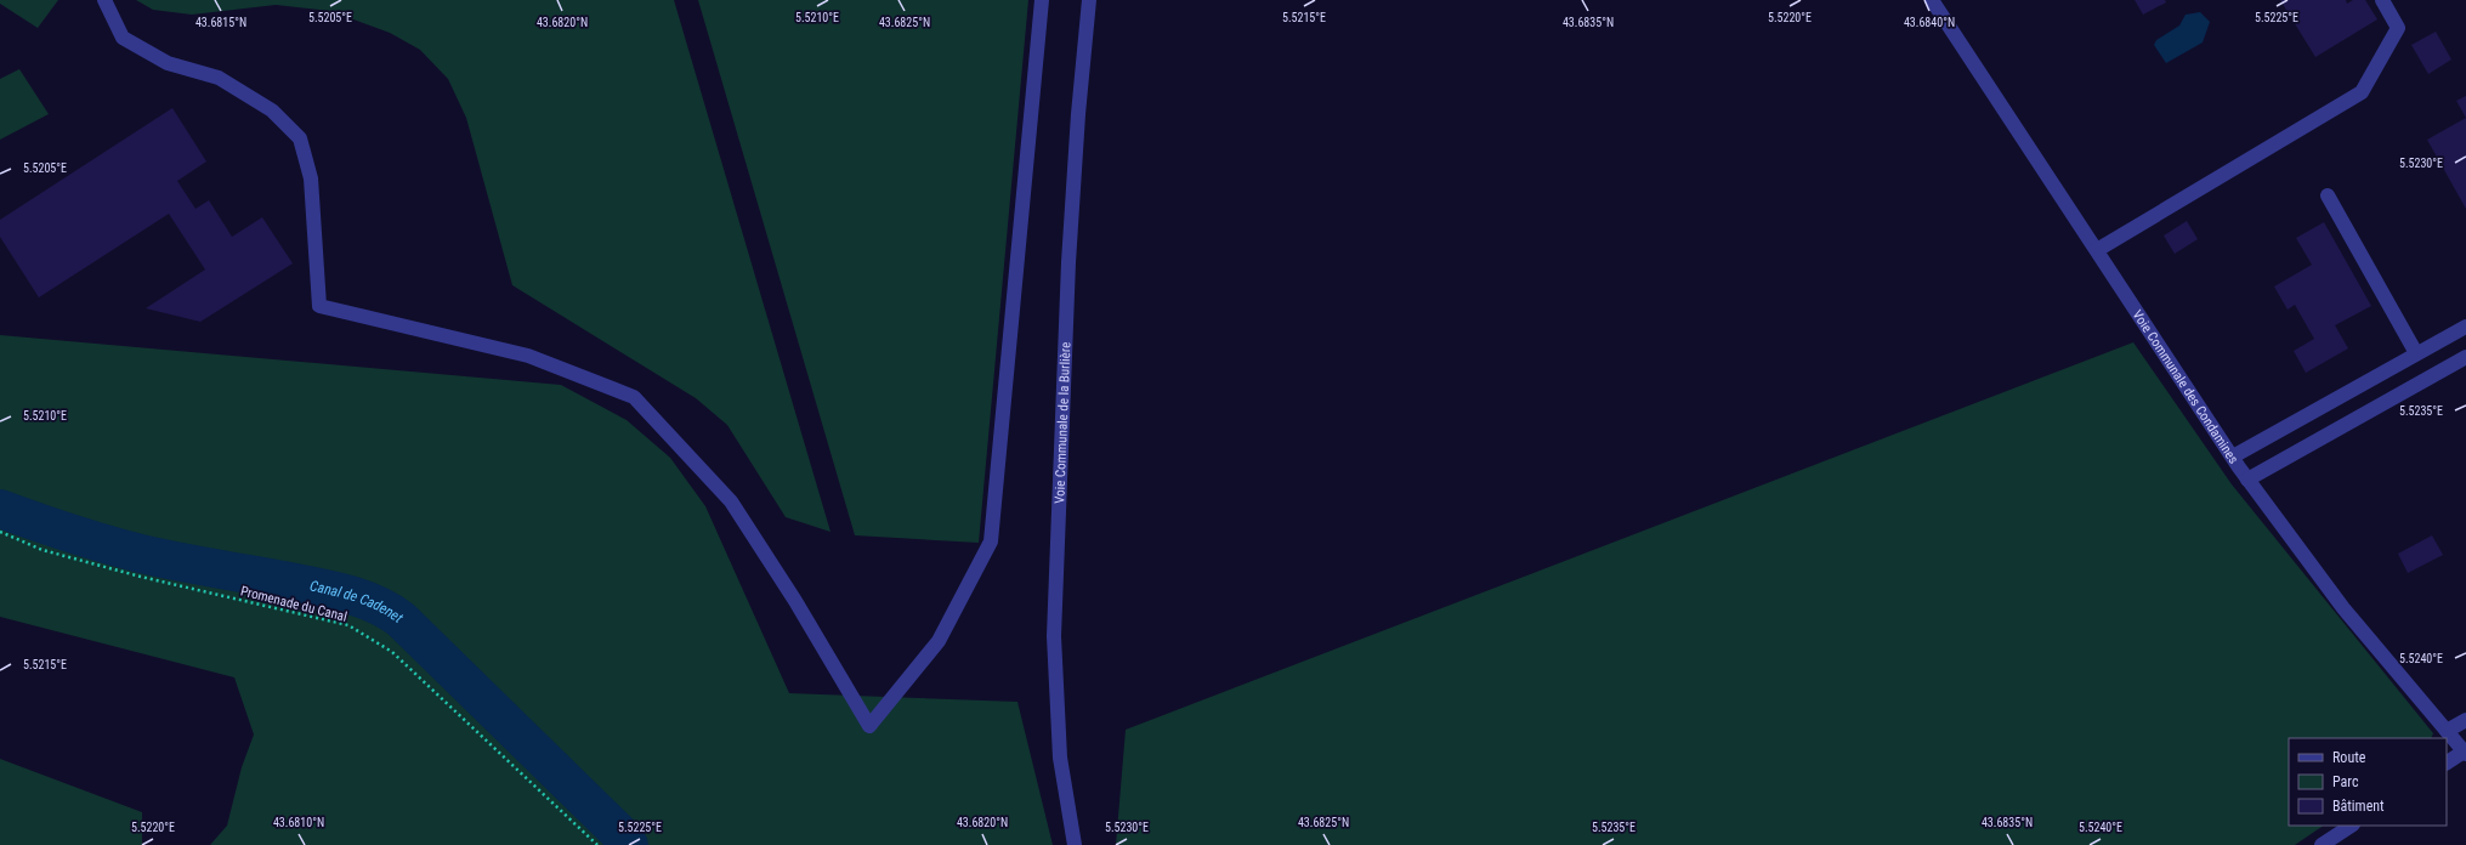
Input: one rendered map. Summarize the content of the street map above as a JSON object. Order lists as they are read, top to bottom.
{
  "streets": {
    "street": ["Voie Communale des Condamines", "Voie Communale de la Burlière"],
    "path": ["Promenade du Canal"]
  },
  "water": ["Canal de Cadenet"],
  "legend": ["Route", "Parc", "Bâtiment"],
  "coordinates": [
    "5.5205°E",
    "5.5210°E",
    "5.5220°E",
    "5.5225°E",
    "5.5215°E",
    "43.6815°N",
    "43.6820°N",
    "43.6825°N",
    "43.6835°N",
    "43.6840°N",
    "5.5230°E",
    "5.5235°E",
    "5.5240°E",
    "43.6810°N"
  ]
}
